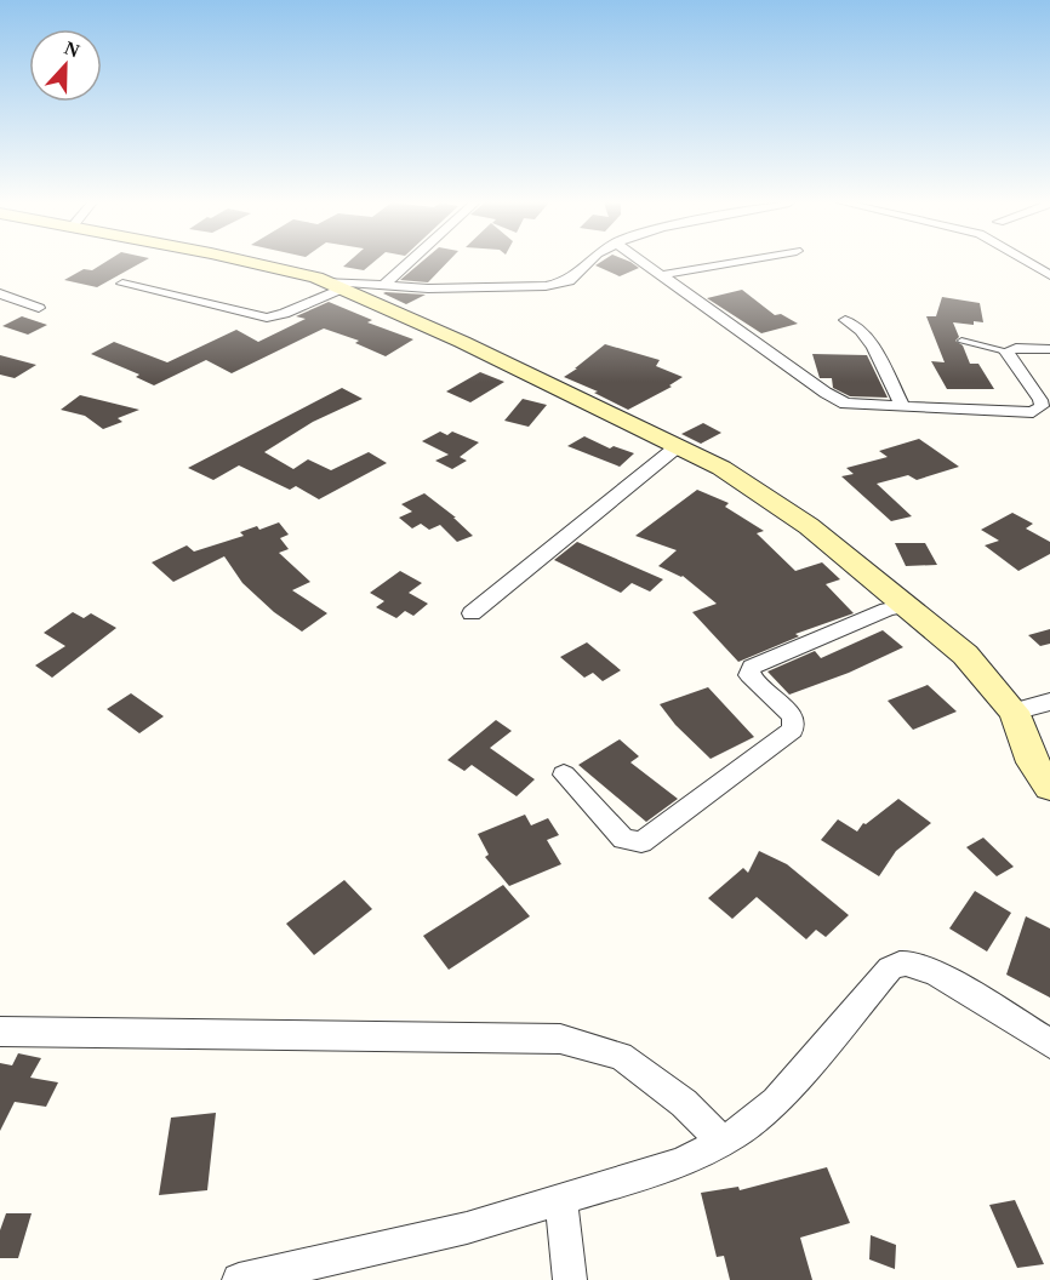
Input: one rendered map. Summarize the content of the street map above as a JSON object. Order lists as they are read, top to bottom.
{
  "north": "top"
}
